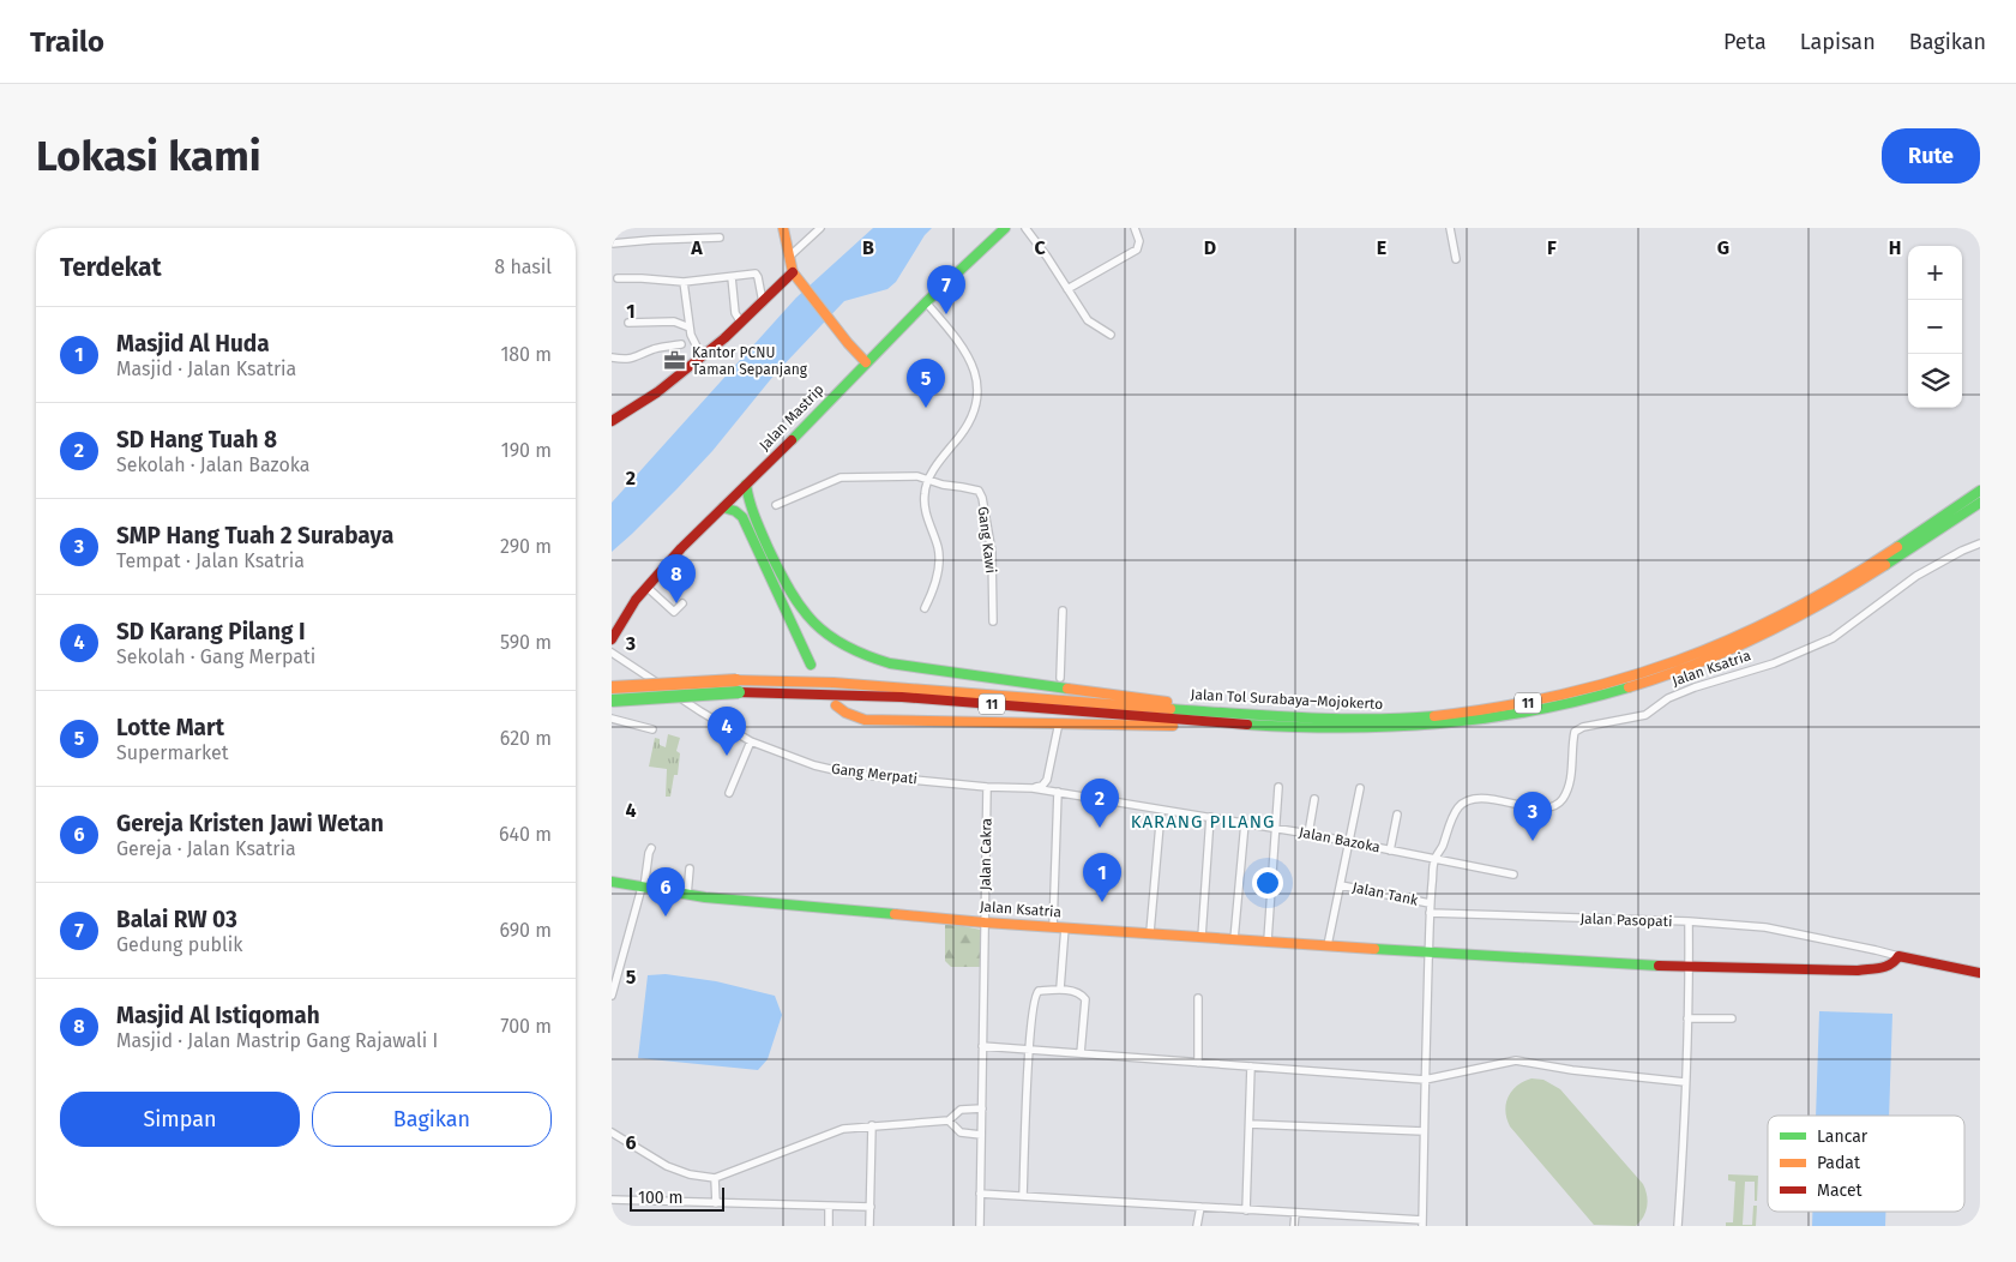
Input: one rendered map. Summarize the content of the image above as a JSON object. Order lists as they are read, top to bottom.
{
  "streets": {
    "main road": [
      "Jalan Mastrip",
      "Jalan Ksatria",
      "Jalan Tol Surabaya–Mojokerto",
      "11"
    ],
    "street": [
      "Gang Kawi",
      "Gang Merpati",
      "Jalan Bazoka",
      "Jalan Cakra",
      "Jalan Tank",
      "Jalan Pasopati"
    ]
  },
  "crossings": [
    ["Jalan Ksatria", "Jalan Bazoka"],
    ["Jalan Ksatria", "Jalan Cakra"],
    ["Jalan Ksatria", "Jalan Tank"],
    ["Jalan Ksatria", "Jalan Pasopati"],
    ["Gang Merpati", "Jalan Bazoka"],
    ["Gang Merpati", "Jalan Cakra"]
  ],
  "districts": ["KARANG PILANG"],
  "places": {
    "office": ["Kantor PCNU Taman Sepanjang"]
  },
  "legend": ["Lancar", "Padat", "Macet"],
  "scale_bar": "100 m",
  "page": {
    "header": "Trailo",
    "nav": ["Peta", "Lapisan", "Bagikan"],
    "buttons": [
      "Rute",
      ["Simpan", "Bagikan"]
    ],
    "title": "Lokasi kami",
    "heading": ["Terdekat", "8 hasil"],
    "map_buttons": ["+", "−"],
    "pins": [
      "7",
      "5",
      "8",
      "4",
      "2",
      "3",
      "1",
      "6"
    ],
    "list": [
      {
        "mark": "1",
        "name": "Masjid Al Huda",
        "note": "Masjid · Jalan Ksatria",
        "value": "180 m"
      },
      {
        "mark": "2",
        "name": "SD Hang Tuah 8",
        "note": "Sekolah · Jalan Bazoka",
        "value": "190 m"
      },
      {
        "mark": "3",
        "name": "SMP Hang Tuah 2 Surabaya",
        "note": "Tempat · Jalan Ksatria",
        "value": "290 m"
      },
      {
        "mark": "4",
        "name": "SD Karang Pilang I",
        "note": "Sekolah · Gang Merpati",
        "value": "590 m"
      },
      {
        "mark": "5",
        "name": "Lotte Mart",
        "note": "Supermarket",
        "value": "620 m"
      },
      {
        "mark": "6",
        "name": "Gereja Kristen Jawi Wetan",
        "note": "Gereja · Jalan Ksatria",
        "value": "640 m"
      },
      {
        "mark": "7",
        "name": "Balai RW 03",
        "note": "Gedung publik",
        "value": "690 m"
      },
      {
        "mark": "8",
        "name": "Masjid Al Istiqomah",
        "note": "Masjid · Jalan Mastrip Gang Rajawali I",
        "value": "700 m"
      }
    ],
    "scale": "100 m"
  },
  "grid": {
    "columns": [
      "A",
      "B",
      "C",
      "D",
      "E",
      "F",
      "G",
      "H"
    ],
    "rows": [
      "1",
      "2",
      "3",
      "4",
      "5",
      "6"
    ]
  }
}
